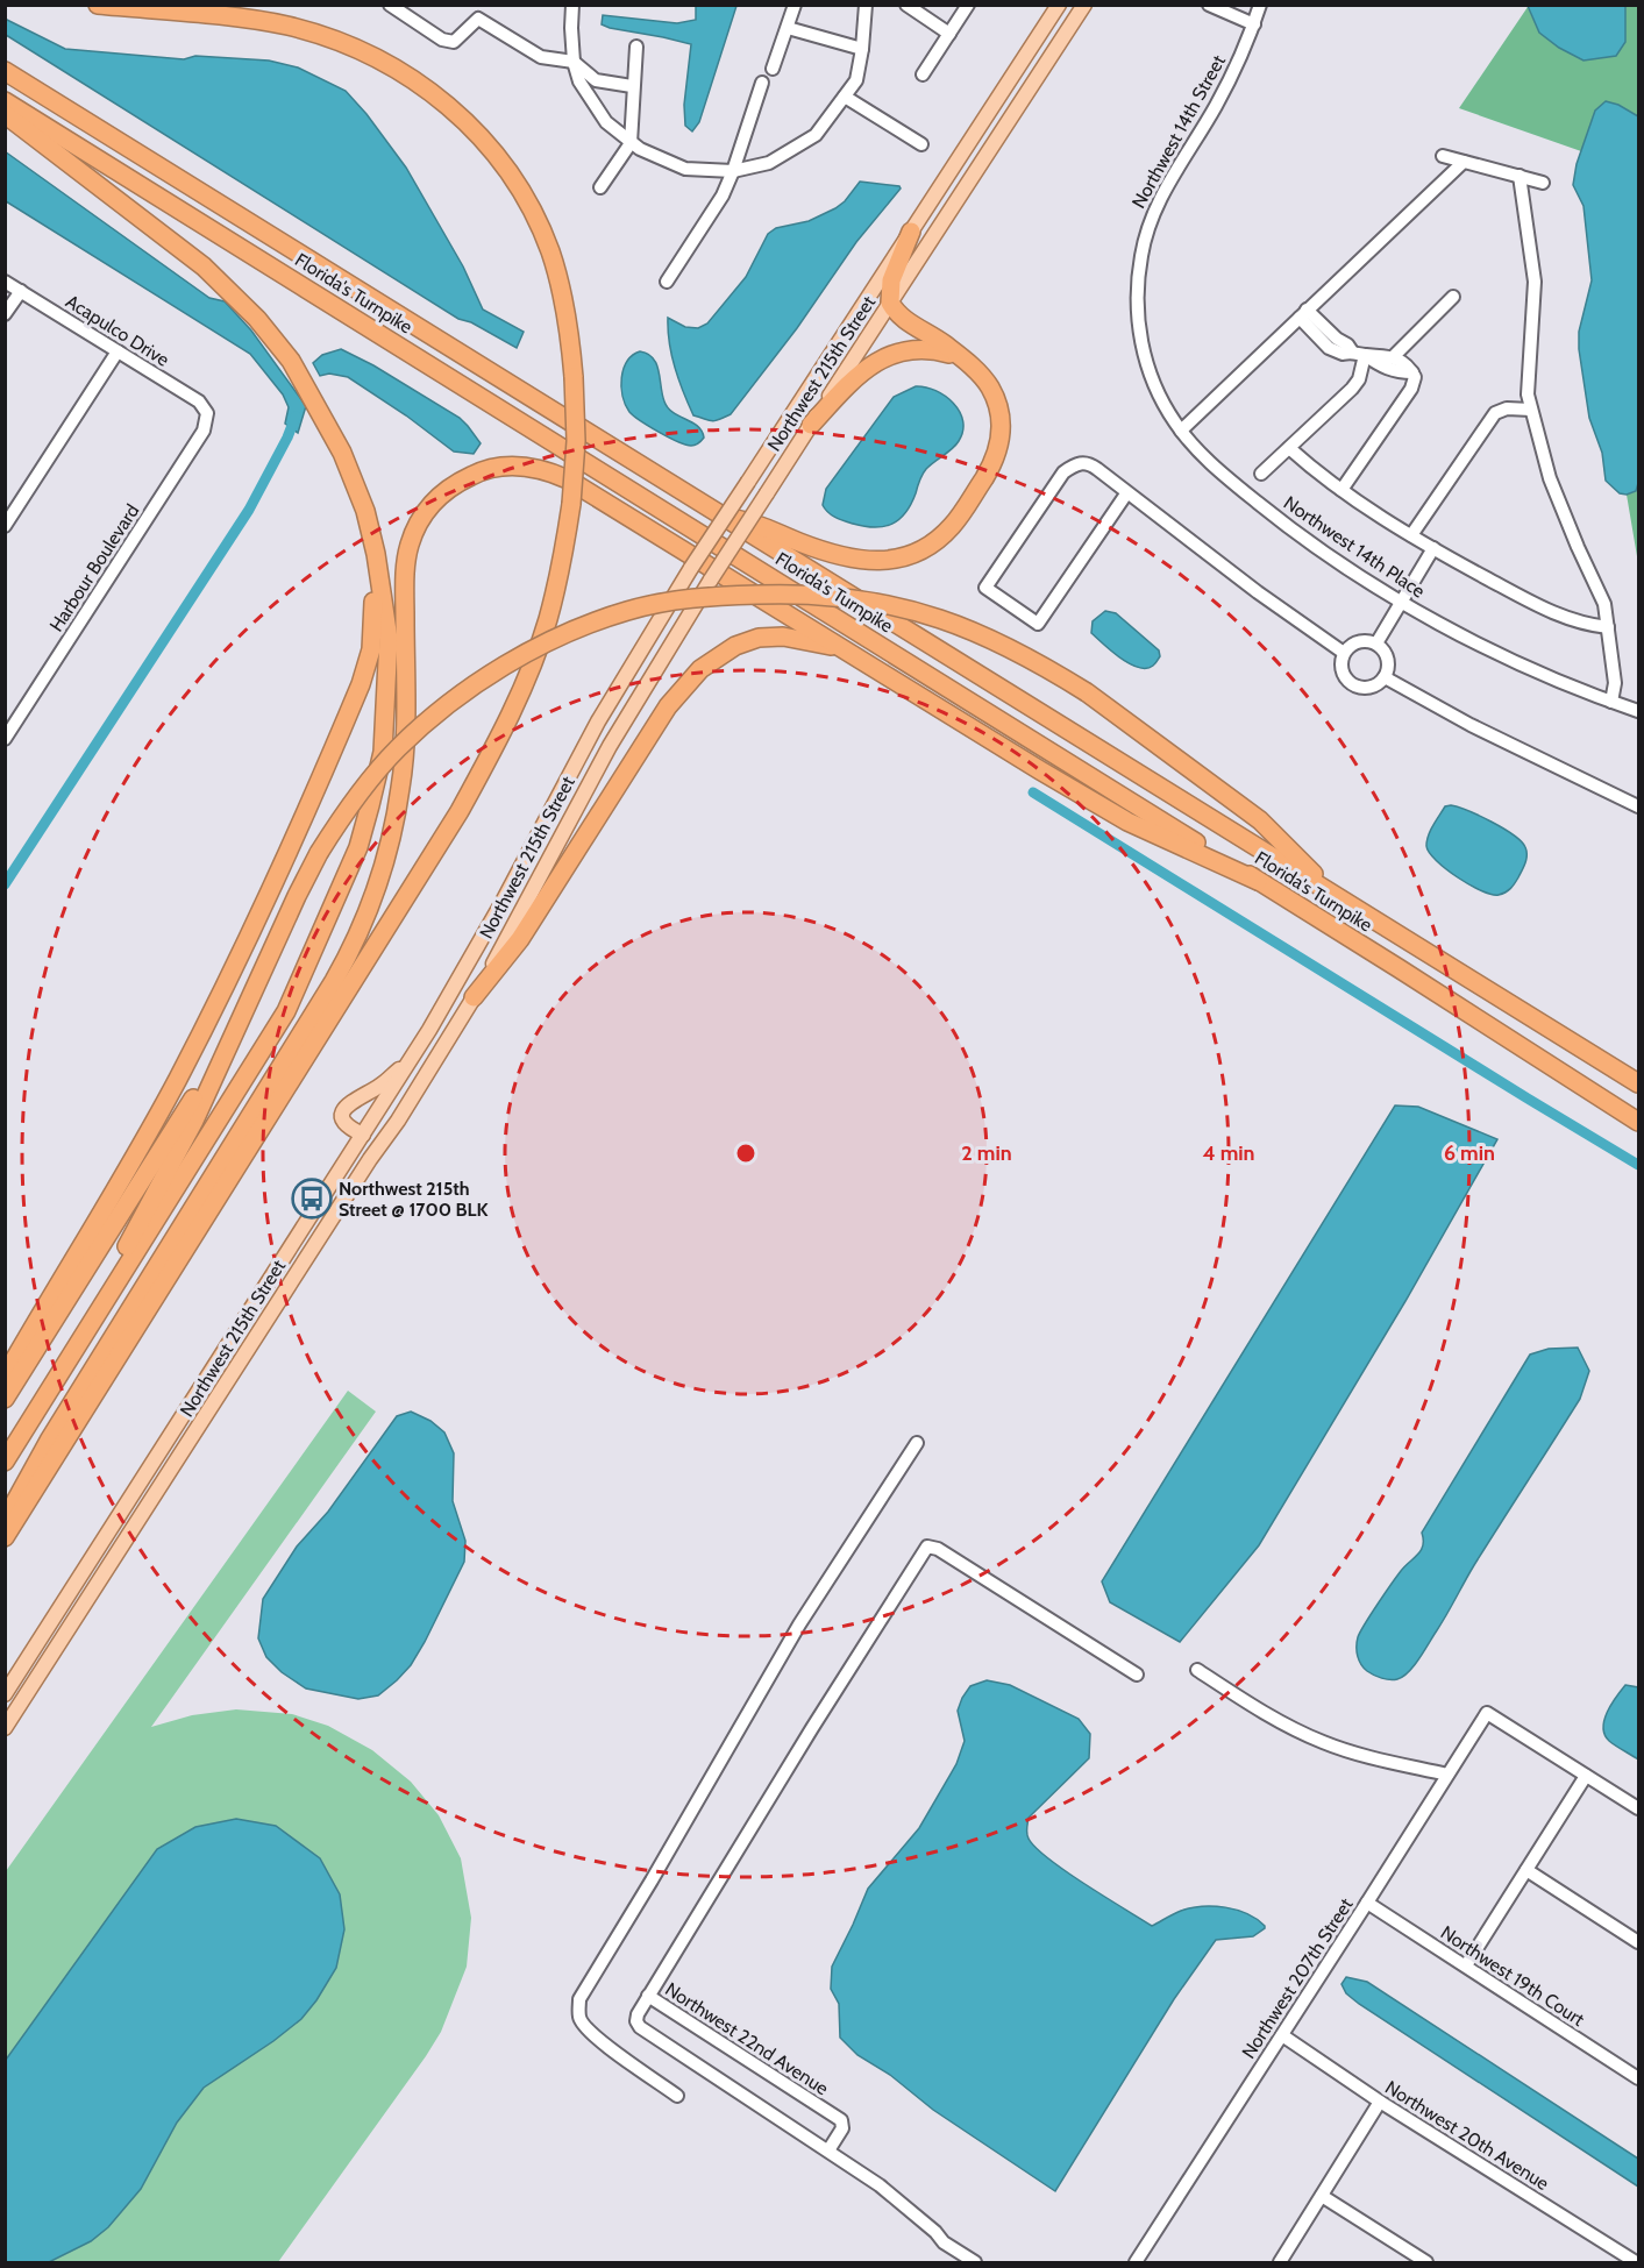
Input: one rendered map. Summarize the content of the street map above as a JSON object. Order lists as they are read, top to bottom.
{
  "streets": {
    "highway": ["Florida's Turnpike"],
    "main road": ["Northwest 215th Street"],
    "street": [
      "Northwest 14th Street",
      "Acapulco Drive",
      "Northwest 14th Place",
      "Harbour Boulevard",
      "Northwest 19th Court",
      "Northwest 207th Street",
      "Northwest 22nd Avenue",
      "Northwest 20th Avenue"
    ]
  },
  "crossings": [
    ["Northwest 14th Street", "Northwest 14th Place"],
    ["Acapulco Drive", "Harbour Boulevard"],
    ["Northwest 19th Court", "Northwest 207th Street"],
    ["Northwest 207th Street", "Northwest 20th Avenue"]
  ],
  "places": {
    "bus stop": ["Northwest 215th Street @ 1700 BLK"]
  },
  "rings": ["2 min", "4 min", "6 min"]
}
